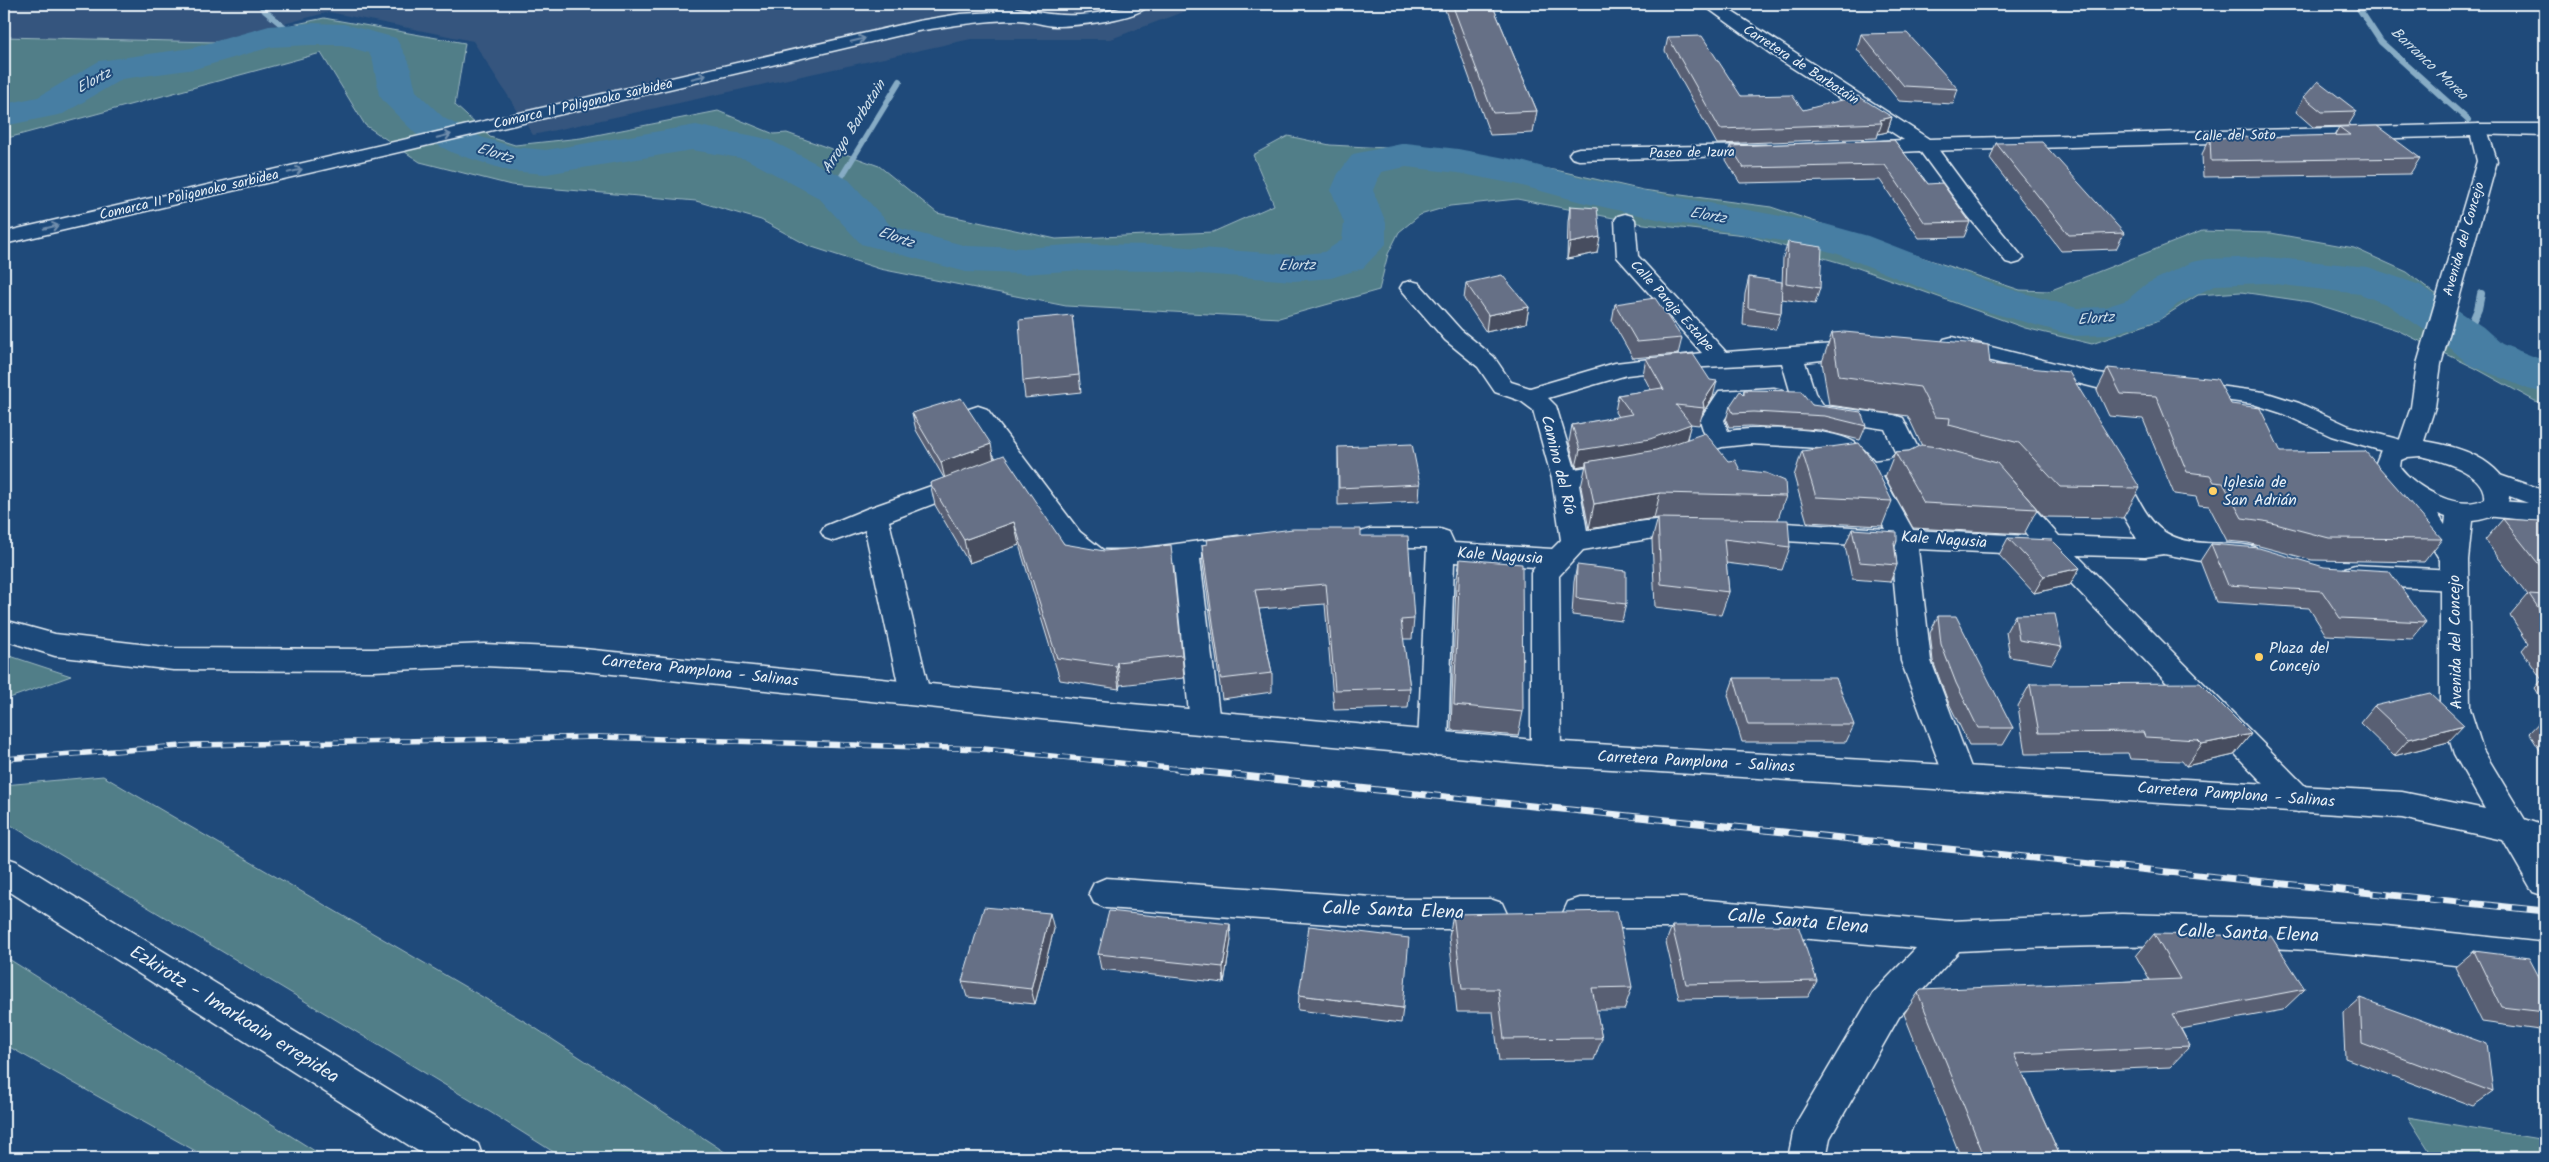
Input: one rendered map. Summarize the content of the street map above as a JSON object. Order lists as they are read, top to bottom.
{
  "streets": {
    "street": [
      "Carretera de Barbatáin",
      "Comarca II Poligonoko sarbidea",
      "Calle del Soto",
      "Paseo de Izura",
      "Avenida del Concejo",
      "Calle Paraje Estalpe",
      "Camino del Río",
      "Kale Nagusia",
      "Carretera Pamplona - Salinas",
      "Calle Santa Elena",
      "Ezkirotz - Imarkoain errepidea"
    ]
  },
  "crossings": [
    ["Carretera de Barbatáin", "Calle del Soto"],
    ["Calle del Soto", "Avenida del Concejo"],
    ["Avenida del Concejo", "Carretera Pamplona - Salinas"],
    ["Calle Paraje Estalpe", "Camino del Río"],
    ["Camino del Río", "Kale Nagusia"]
  ],
  "water": ["Barranco Morea", "Elortz", "Arroyo Barbatain"],
  "places": ["Iglesia de San Adrián", "Plaza del Concejo"]
}
